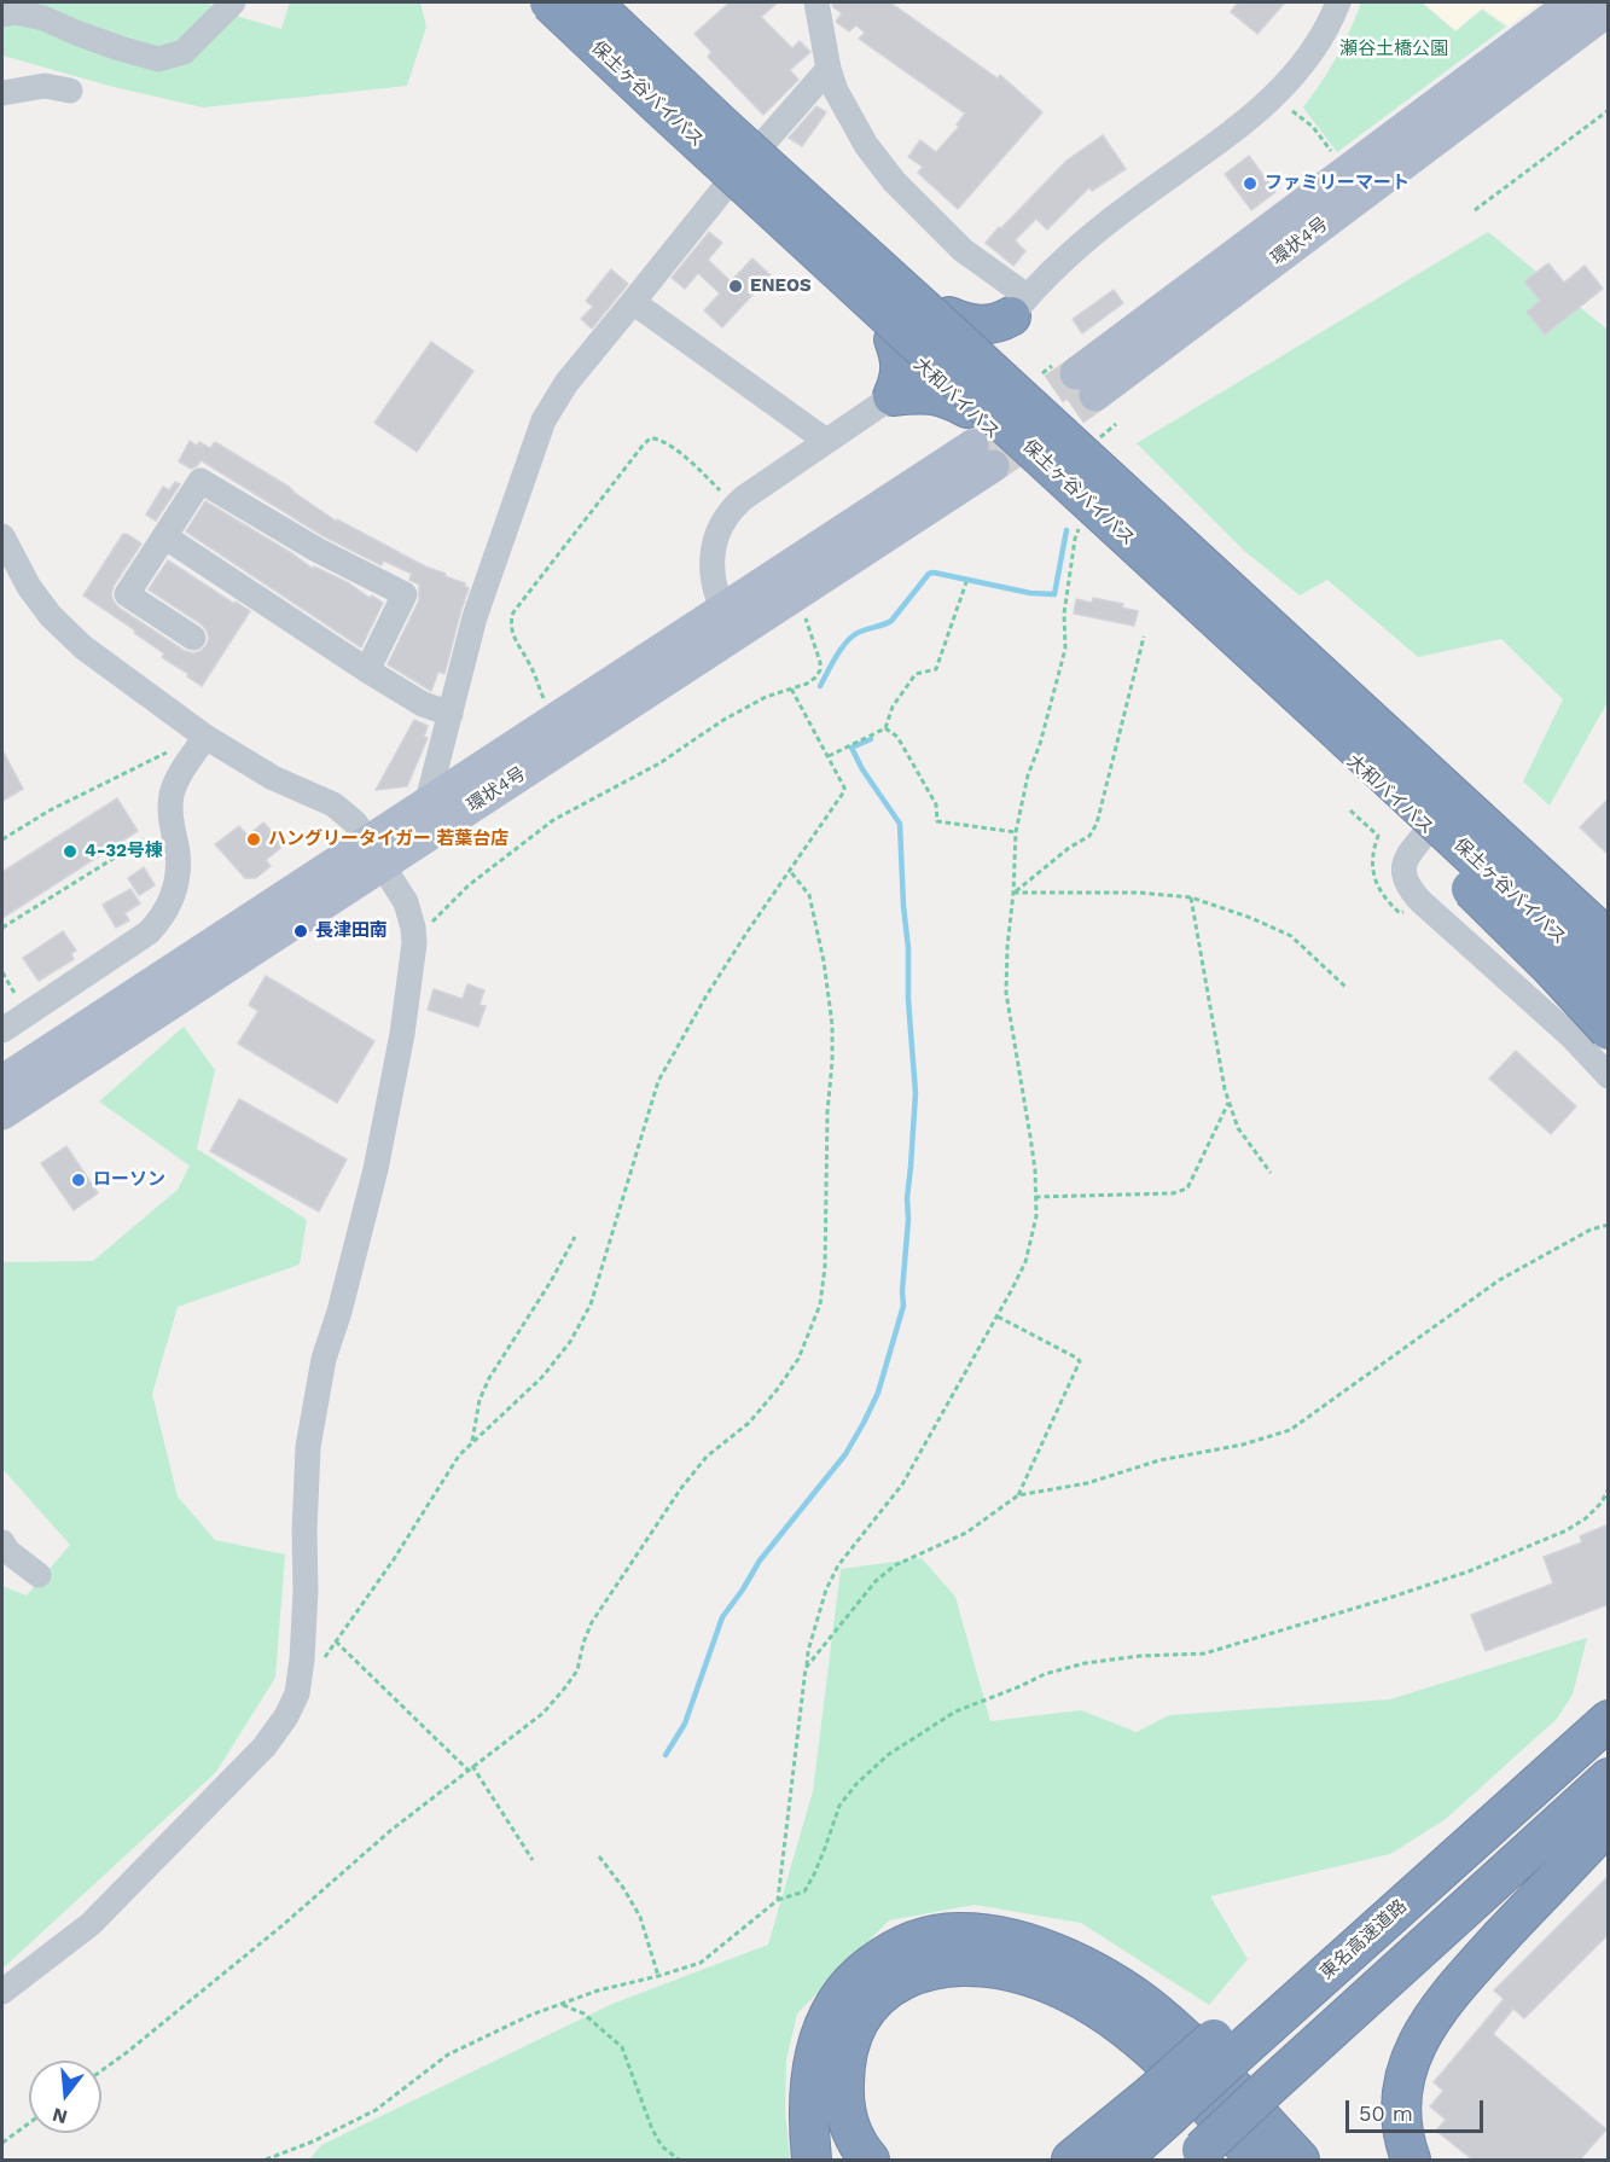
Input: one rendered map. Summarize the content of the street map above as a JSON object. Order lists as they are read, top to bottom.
{
  "streets": {
    "highway": ["保土ヶ谷バイパス", "大和バイパス", "東名高速道路"],
    "main road": ["環状4号"]
  },
  "crossings": [
    ["保土ヶ谷バイパス", "大和バイパス"]
  ],
  "parks": ["瀬谷土橋公園"],
  "places": [
    "ファミリーマート",
    "ENEOS",
    "ハングリータイガー 若葉台店",
    "4-32号棟",
    "長津田南",
    "ローソン"
  ],
  "scale_bar": "50 m",
  "north": "bottom"
}
